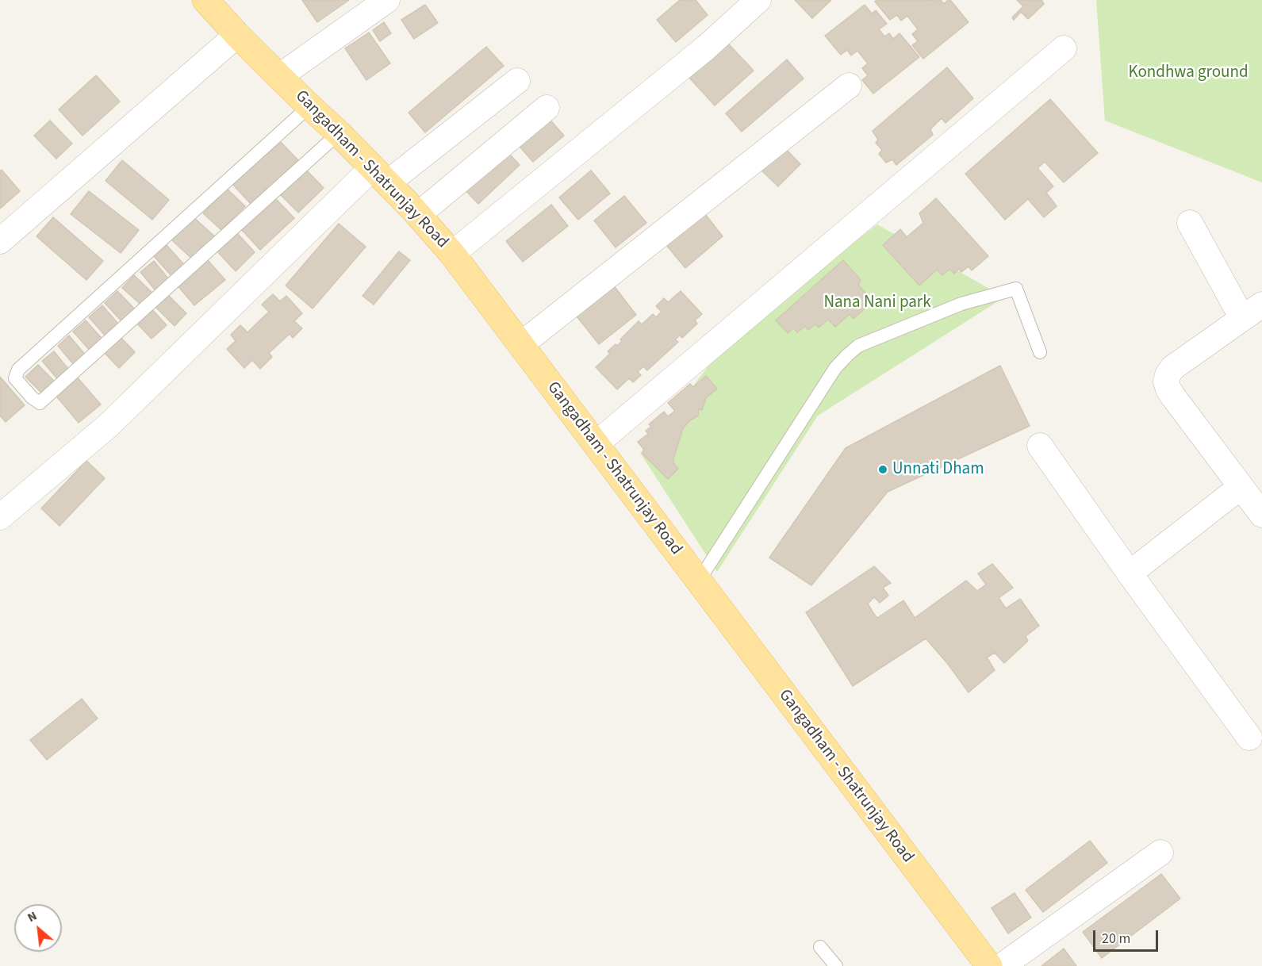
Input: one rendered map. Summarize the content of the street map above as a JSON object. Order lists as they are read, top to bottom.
{
  "streets": {
    "main road": ["Gangadham - Shatrunjay Road"]
  },
  "parks": ["Kondhwa ground", "Nana Nani park"],
  "places": ["Unnati Dham"],
  "scale_bar": "20 m",
  "north": "top left"
}
